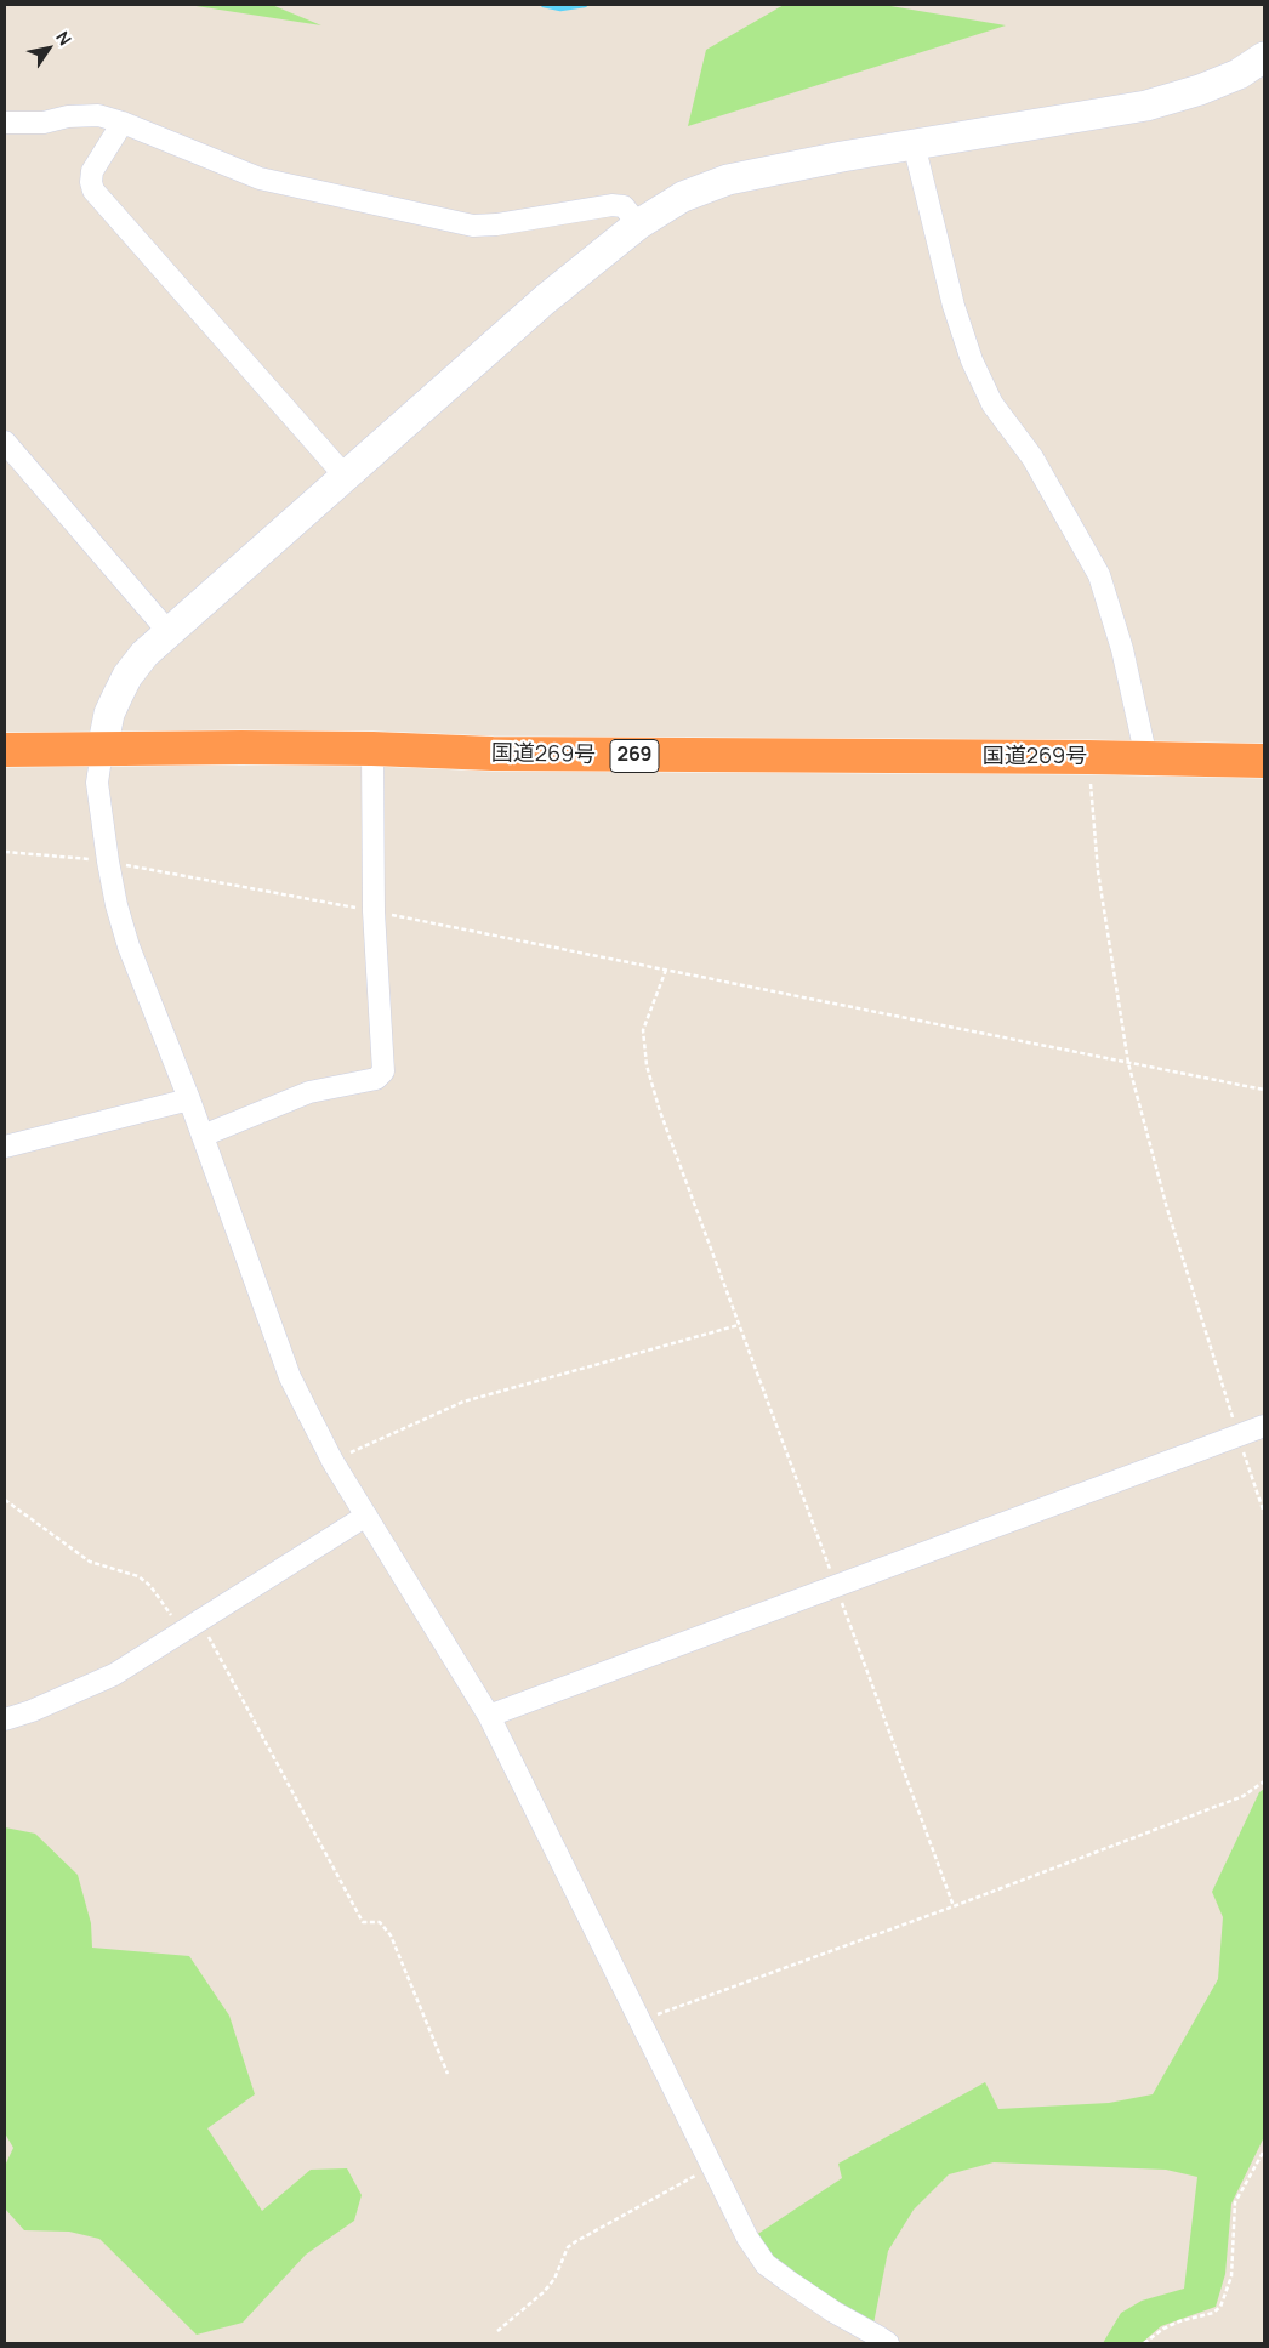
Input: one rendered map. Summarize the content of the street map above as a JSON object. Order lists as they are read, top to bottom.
{
  "streets": {
    "highway": ["国道269号", "269"]
  },
  "north": "top right"
}
